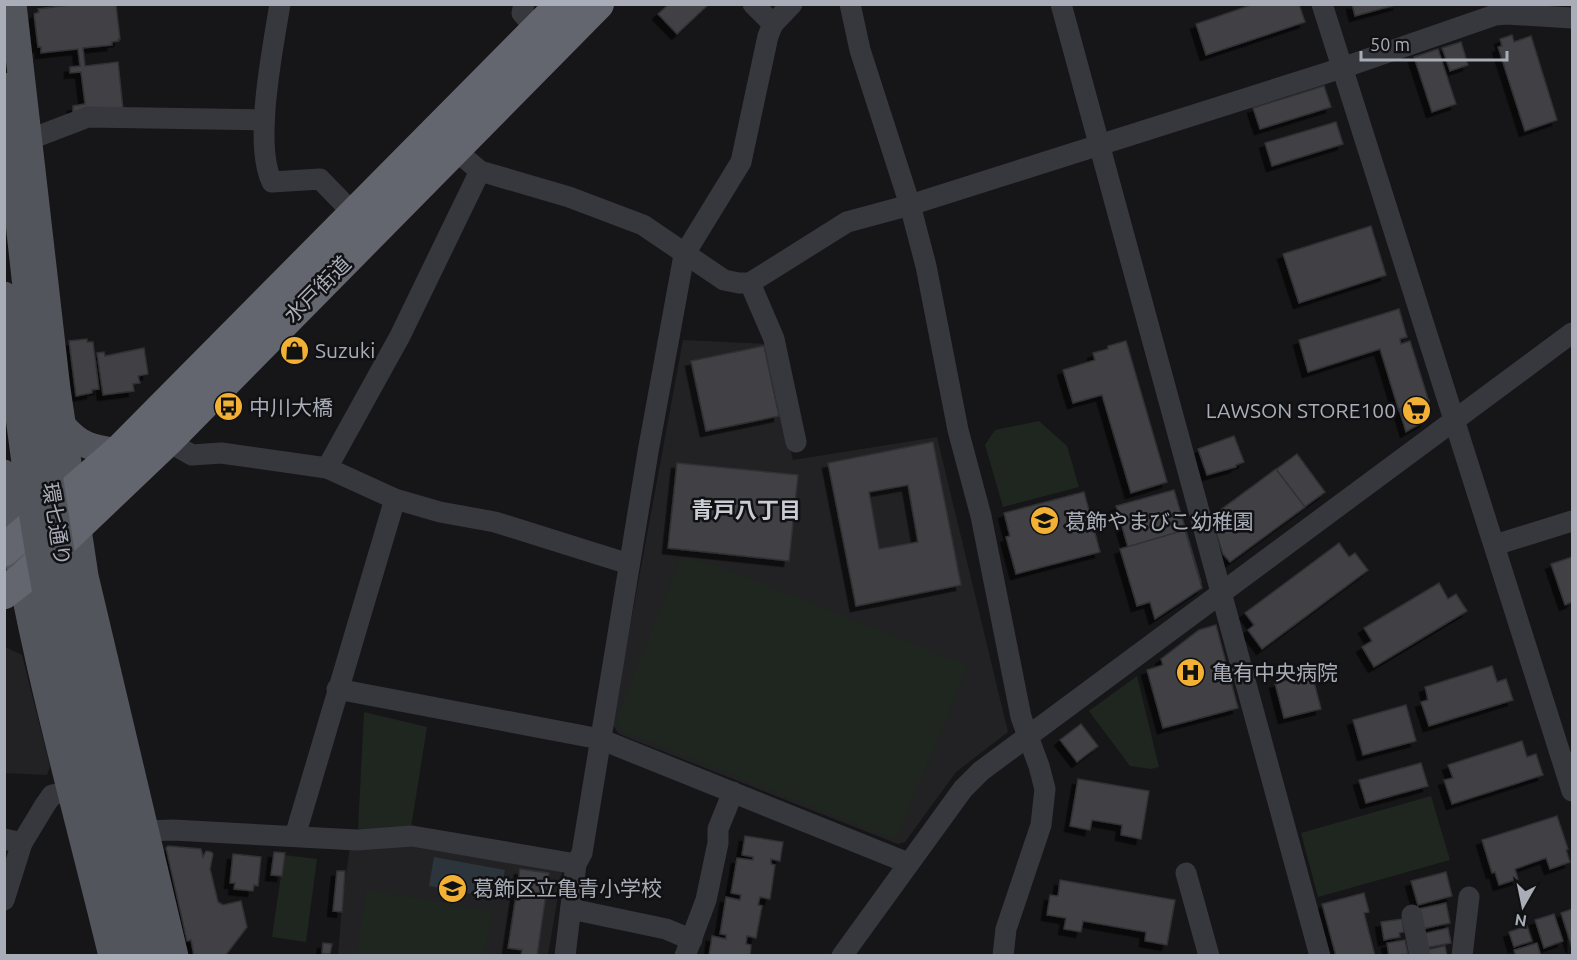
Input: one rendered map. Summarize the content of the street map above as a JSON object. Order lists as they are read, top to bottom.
{
  "streets": {
    "highway": ["水戸街道"],
    "main road": ["環七通り"]
  },
  "districts": ["青戸八丁目"],
  "places": {
    "shop": ["Suzuki"],
    "bus stop": ["中川大橋"],
    "supermarket": ["LAWSON STORE100"],
    "school or university": ["葛飾やまびこ幼稚園", "葛飾区立亀青小学校"],
    "hospital": ["亀有中央病院"]
  },
  "scale_bar": "50 m",
  "north": "bottom"
}
